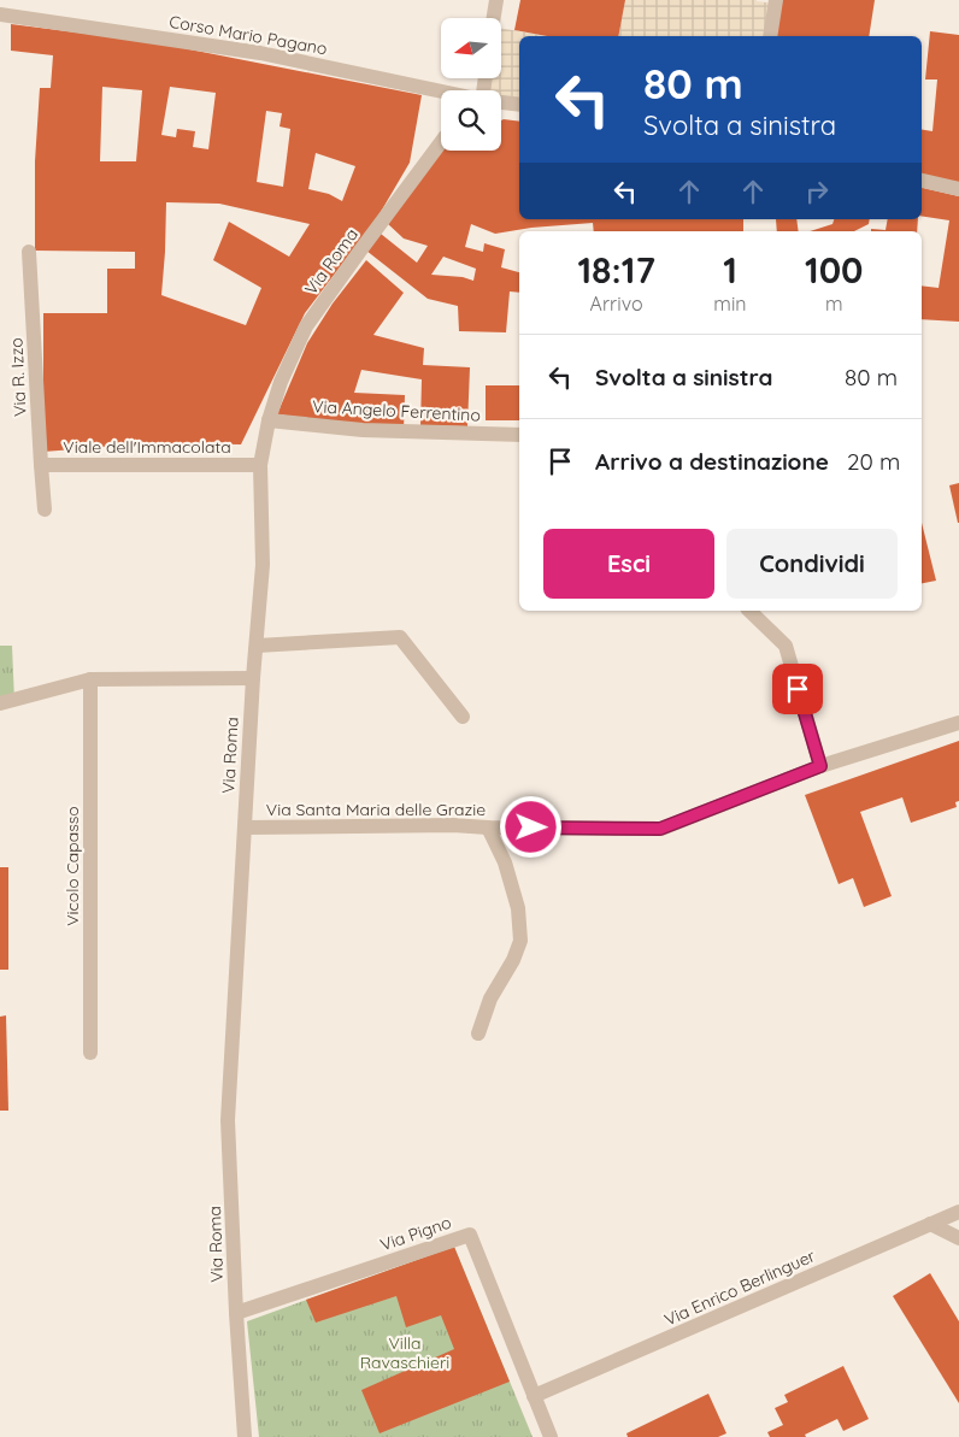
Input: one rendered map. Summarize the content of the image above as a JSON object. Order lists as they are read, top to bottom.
{
  "streets": {
    "street": [
      "Corso Mario Pagano",
      "Via Roma",
      "Via R. Izzo",
      "Via Angelo Ferrentino",
      "Viale dell'Immacolata",
      "Via Santa Maria delle Grazie",
      "Vicolo Capasso",
      "Via Pigno",
      "Via Enrico Berlinguer"
    ]
  },
  "crossings": [
    ["Via Roma", "Via Angelo Ferrentino"],
    ["Via Roma", "Viale dell'Immacolata"],
    ["Via Roma", "Via Santa Maria delle Grazie"],
    ["Via Roma", "Via Pigno"],
    ["Via R. Izzo", "Viale dell'Immacolata"],
    ["Via Pigno", "Via Enrico Berlinguer"]
  ],
  "parks": ["Villa Ravaschieri"],
  "north": "left",
  "page": {
    "turn": ["80 m", "Svolta a sinistra"],
    "eta": [
      "18:17",
      "Arrivo",
      "1",
      "min",
      "100",
      "m"
    ],
    "list": [
      {
        "name": "Svolta a sinistra",
        "value": "80 m"
      },
      {
        "name": "Arrivo a destinazione",
        "value": "20 m"
      }
    ],
    "buttons": ["Esci", "Condividi"]
  }
}
